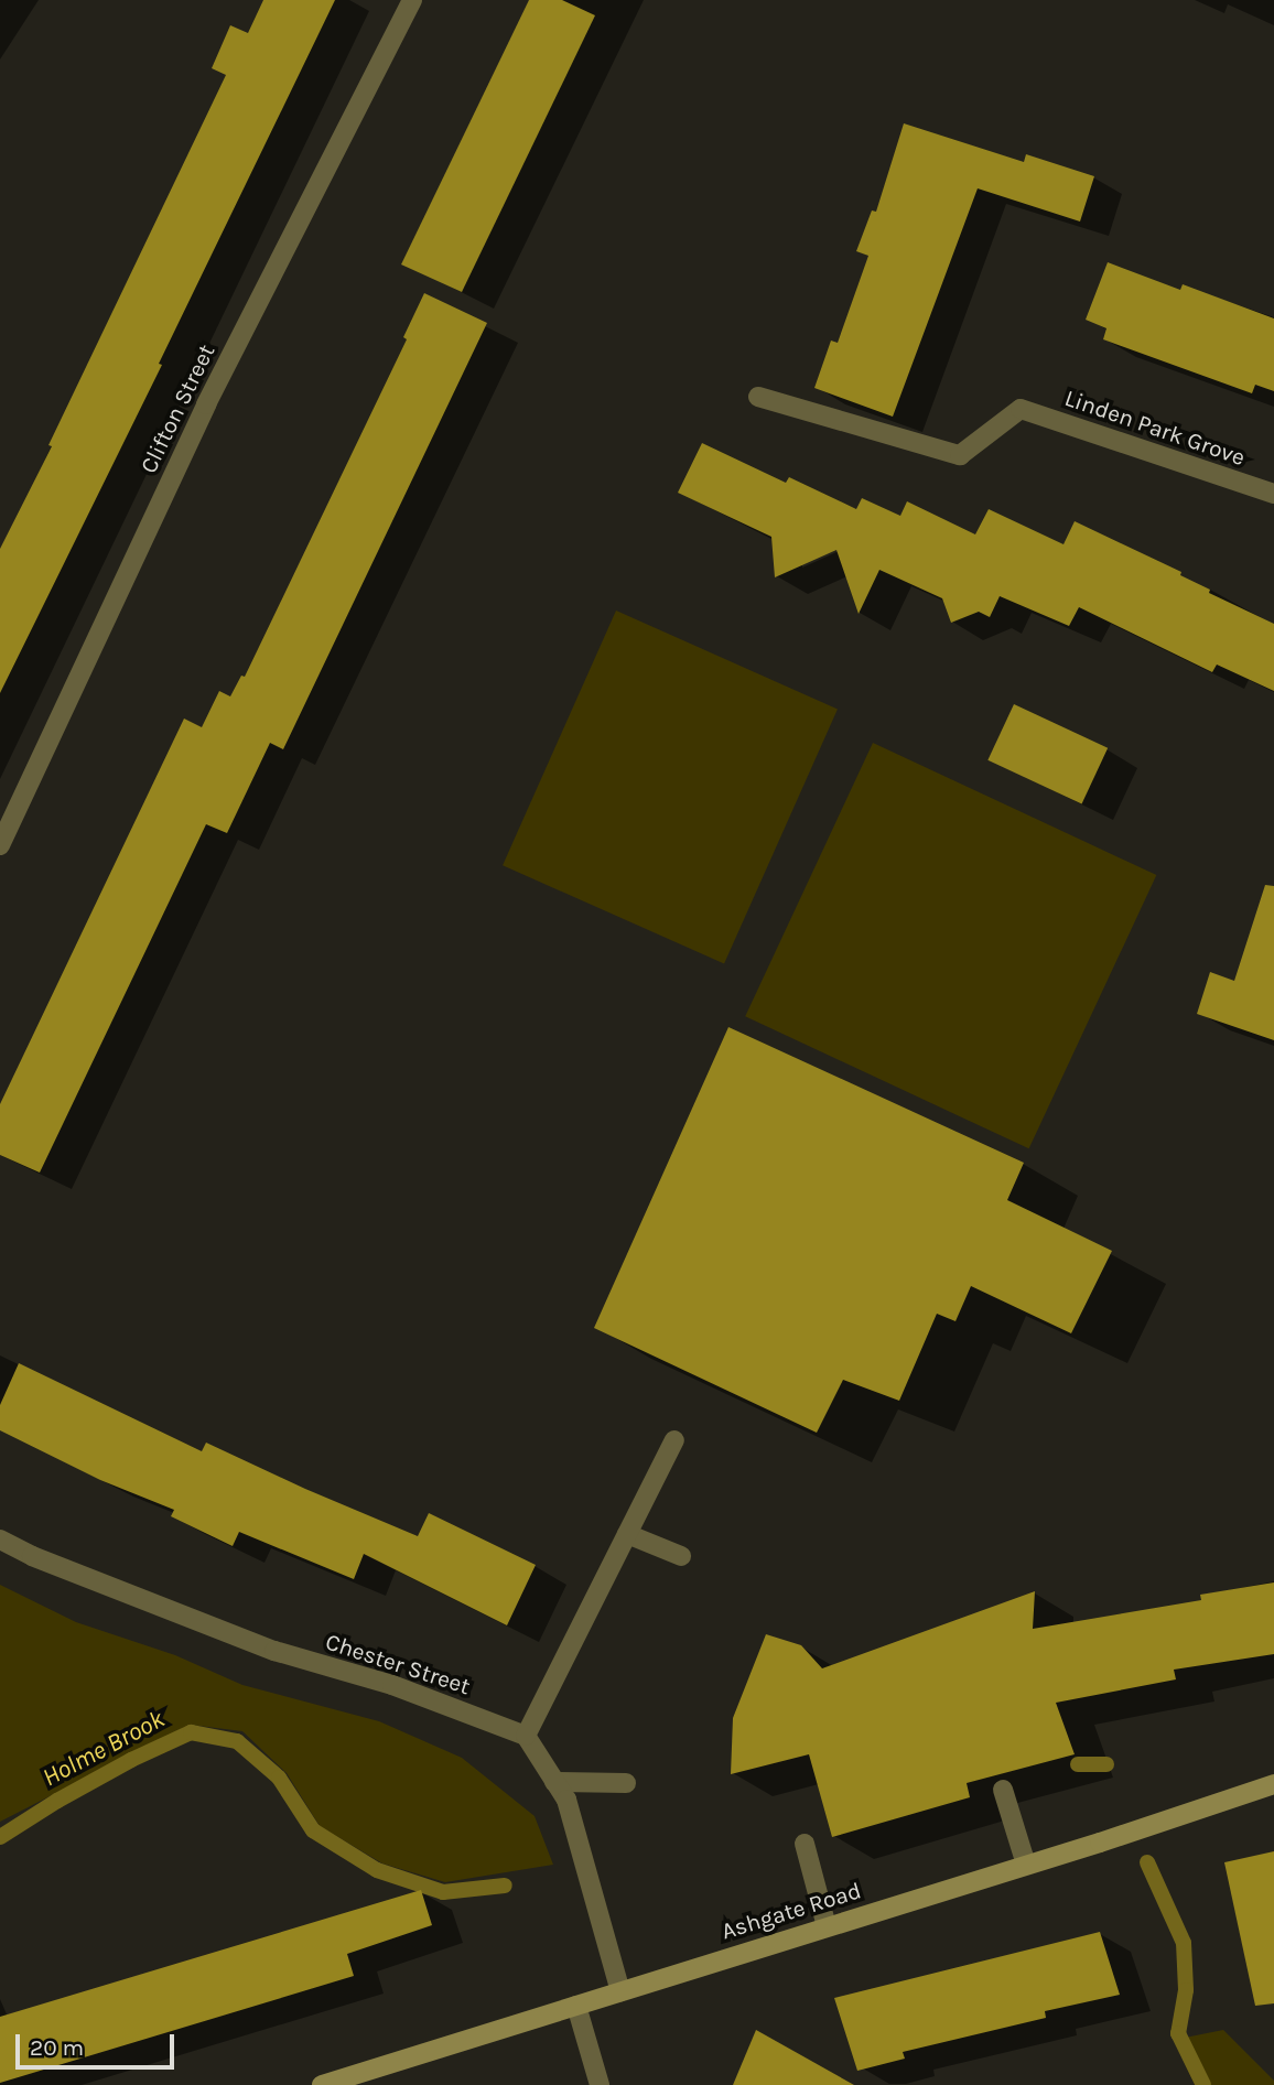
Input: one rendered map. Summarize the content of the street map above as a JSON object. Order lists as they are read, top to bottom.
{
  "streets": {
    "street": [
      "Clifton Street",
      "Linden Park Grove",
      "Chester Street",
      "Ashgate Road"
    ]
  },
  "water": ["Holme Brook"],
  "scale_bar": "20 m"
}
